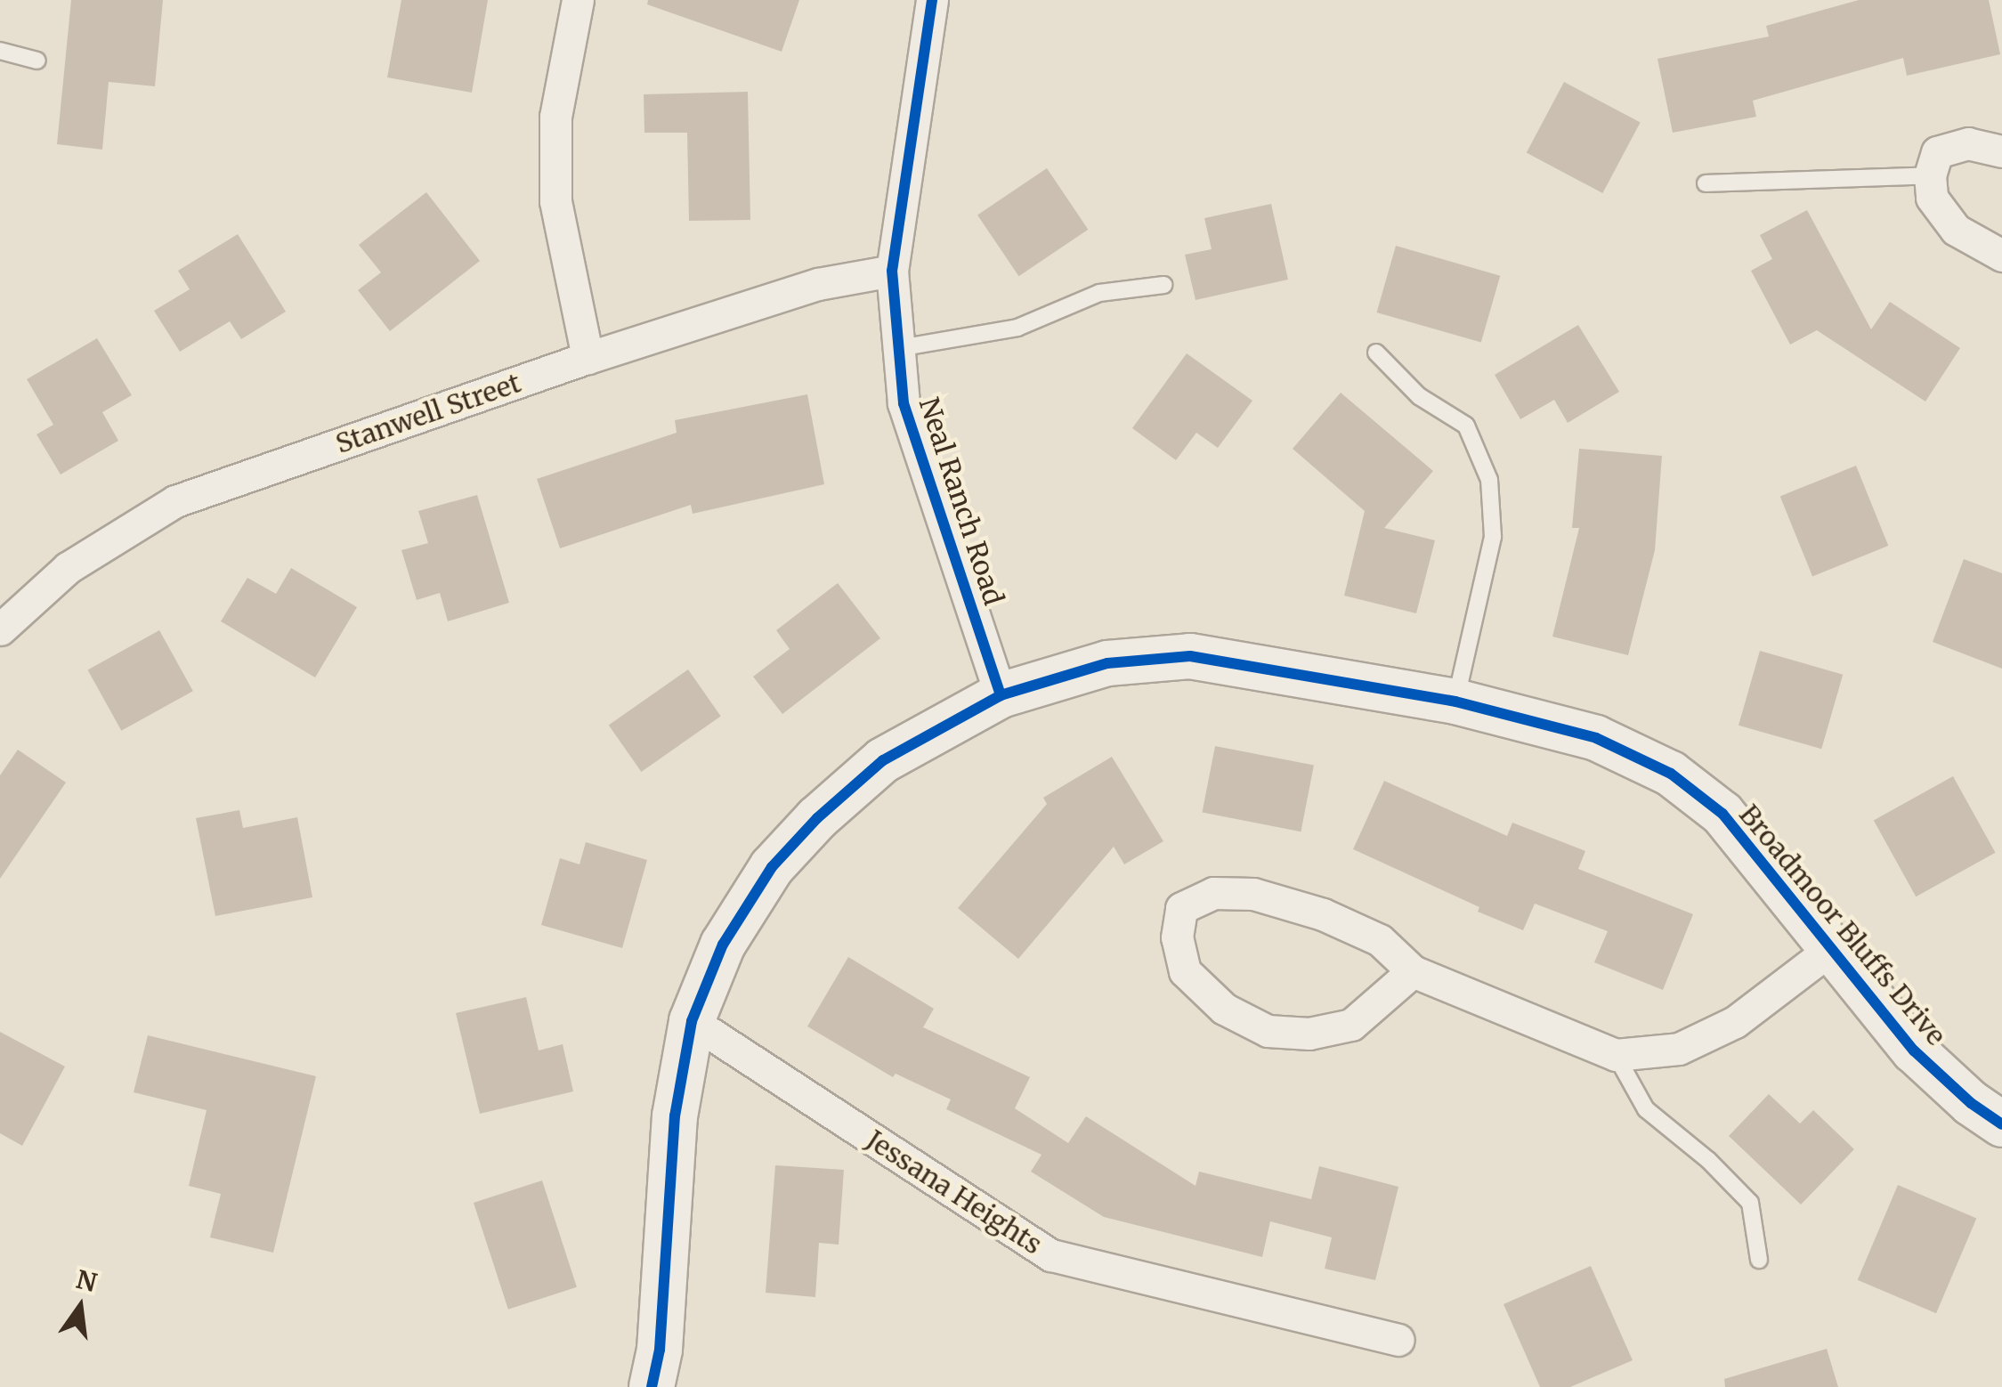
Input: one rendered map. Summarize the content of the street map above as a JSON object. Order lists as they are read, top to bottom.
{
  "streets": {
    "street": [
      "Stanwell Street",
      "Neal Ranch Road",
      "Broadmoor Bluffs Drive",
      "Jessana Heights"
    ]
  },
  "crossings": [
    ["Stanwell Street", "Neal Ranch Road"],
    ["Neal Ranch Road", "Broadmoor Bluffs Drive"],
    ["Broadmoor Bluffs Drive", "Jessana Heights"]
  ],
  "north": "top"
}
